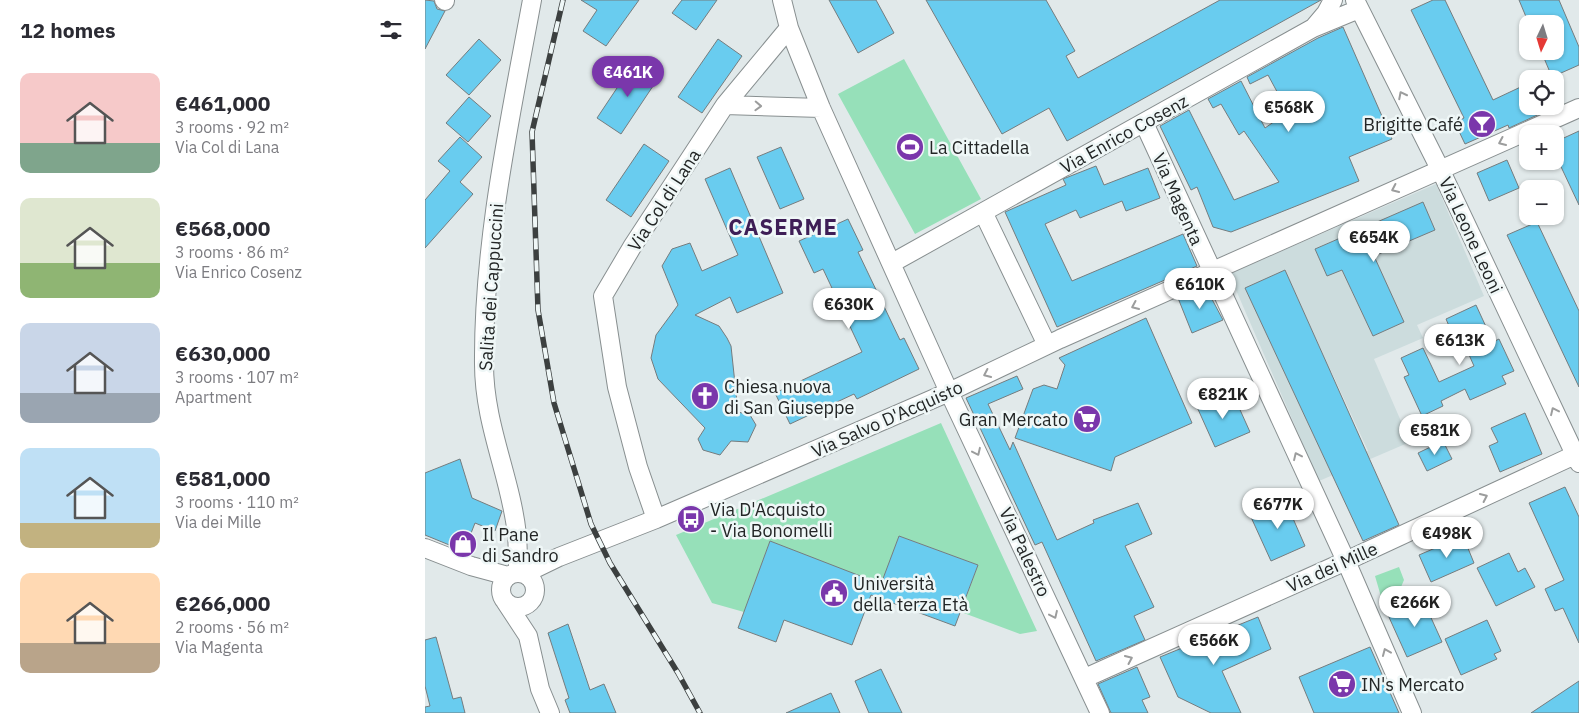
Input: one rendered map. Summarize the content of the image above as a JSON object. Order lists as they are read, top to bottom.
{
  "streets": {
    "street": [
      "Via Enrico Cosenz",
      "Via Magenta",
      "Via Col di Lana",
      "Via Leone Leoni",
      "Salita dei Cappuccini",
      "Via Salvo D'Acquisto",
      "Via Palestro",
      "Via dei Mille"
    ]
  },
  "crossings": [
    ["Via Enrico Cosenz", "Via Magenta"],
    ["Via Enrico Cosenz", "Via Leone Leoni"],
    ["Via Enrico Cosenz", "Via Palestro"],
    ["Via Magenta", "Via Salvo D'Acquisto"],
    ["Via Magenta", "Via dei Mille"],
    ["Via Col di Lana", "Via Salvo D'Acquisto"],
    ["Via Leone Leoni", "Via Salvo D'Acquisto"],
    ["Via Leone Leoni", "Via dei Mille"],
    ["Salita dei Cappuccini", "Via Salvo D'Acquisto"],
    ["Via Salvo D'Acquisto", "Via Palestro"],
    ["Via Palestro", "Via dei Mille"]
  ],
  "one_way": [
    "Via Magenta",
    "Via Leone Leoni",
    "Via Salvo D'Acquisto",
    "Via Palestro",
    "Via dei Mille"
  ],
  "districts": ["CASERME"],
  "places": {
    "bar": ["Brigitte Café"],
    "sports": ["La Cittadella"],
    "church": ["Chiesa nuova di San Giuseppe"],
    "supermarket": ["Gran Mercato", "IN's Mercato"],
    "bus stop": ["Via D'Acquisto - Via Bonomelli"],
    "shop": ["Il Pane di Sandro"],
    "public building": ["Università della terza Età"]
  },
  "north": "bottom",
  "page": {
    "heading": "12 homes",
    "map_buttons": ["+", "−"],
    "price": [
      "€461K",
      "€568K",
      "€654K",
      "€610K",
      "€630K",
      "€613K",
      "€821K",
      "€581K",
      "€677K",
      "€498K",
      "€266K",
      "€566K"
    ],
    "list": [
      {
        "name": "€461,000",
        "note": "3 rooms · 92 m² · Via Col di Lana"
      },
      {
        "name": "€568,000",
        "note": "3 rooms · 86 m² · Via Enrico Cosenz"
      },
      {
        "name": "€630,000",
        "note": "3 rooms · 107 m² · Apartment"
      },
      {
        "name": "€581,000",
        "note": "3 rooms · 110 m² · Via dei Mille"
      },
      {
        "name": "€266,000",
        "note": "2 rooms · 56 m² · Via Magenta"
      }
    ]
  }
}
